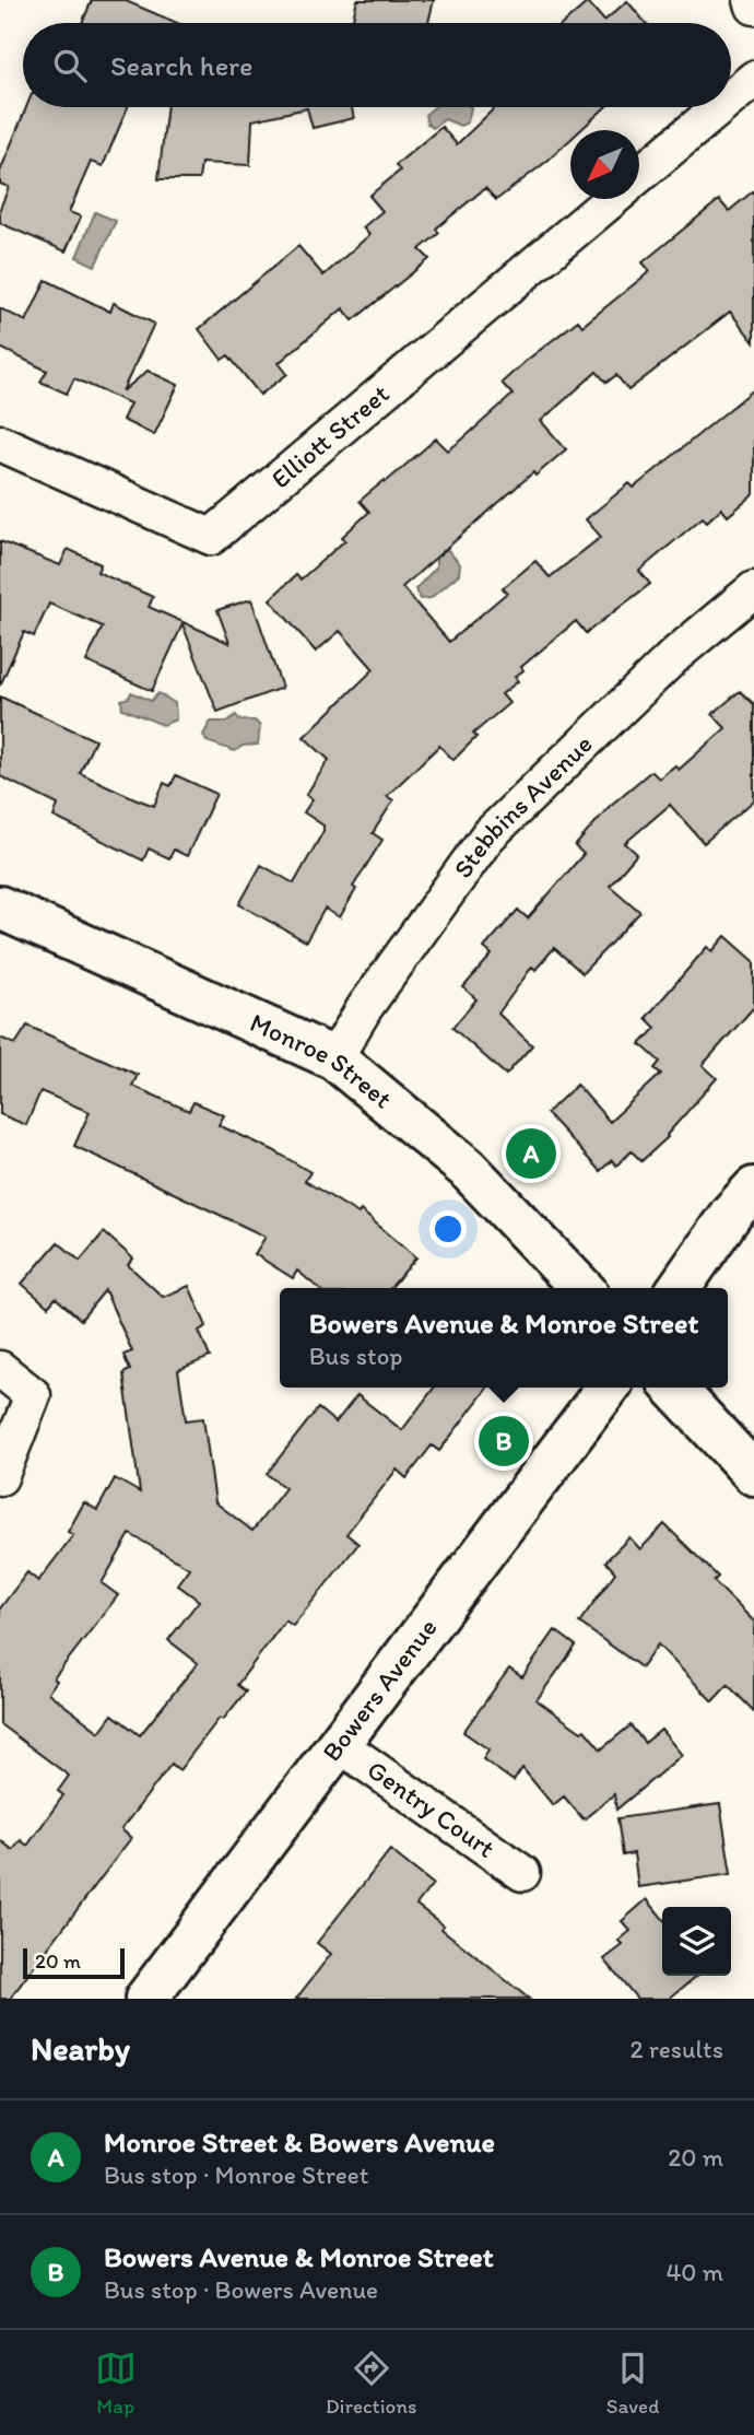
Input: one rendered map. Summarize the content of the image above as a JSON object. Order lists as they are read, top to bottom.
{
  "streets": {
    "main road": ["Monroe Street", "Bowers Avenue"],
    "street": ["Elliott Street", "Stebbins Avenue", "Gentry Court"]
  },
  "crossings": [
    ["Stebbins Avenue", "Monroe Street"],
    ["Bowers Avenue", "Gentry Court"]
  ],
  "scale_bar": "20 m",
  "north": "bottom left",
  "page": {
    "search": "Search here",
    "pins": ["A", "B"],
    "popup": ["Bowers Avenue & Monroe Street", "Bus stop"],
    "scale": "20 m",
    "heading": ["Nearby", "2 results"],
    "list": [
      {
        "mark": "A",
        "name": "Monroe Street & Bowers Avenue",
        "note": "Bus stop · Monroe Street",
        "value": "20 m"
      },
      {
        "mark": "B",
        "name": "Bowers Avenue & Monroe Street",
        "note": "Bus stop · Bowers Avenue",
        "value": "40 m"
      }
    ],
    "nav": ["Map", "Directions", "Saved"]
  }
}
